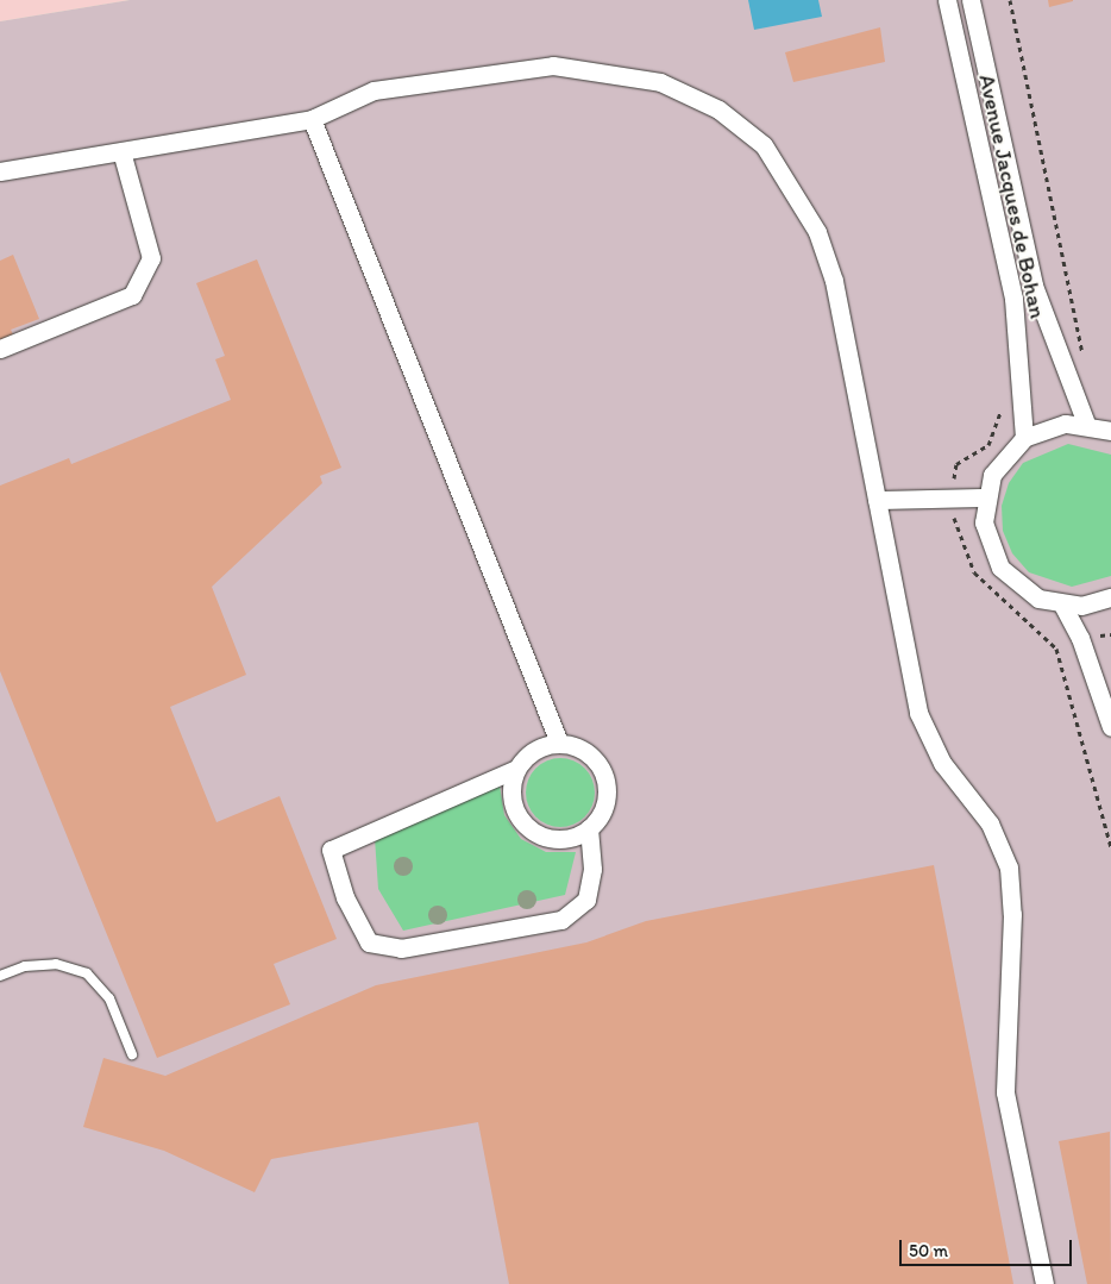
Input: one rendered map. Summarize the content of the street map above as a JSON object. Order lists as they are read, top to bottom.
{
  "streets": {
    "street": ["Avenue Jacques de Bohan"]
  },
  "scale_bar": "50 m"
}
